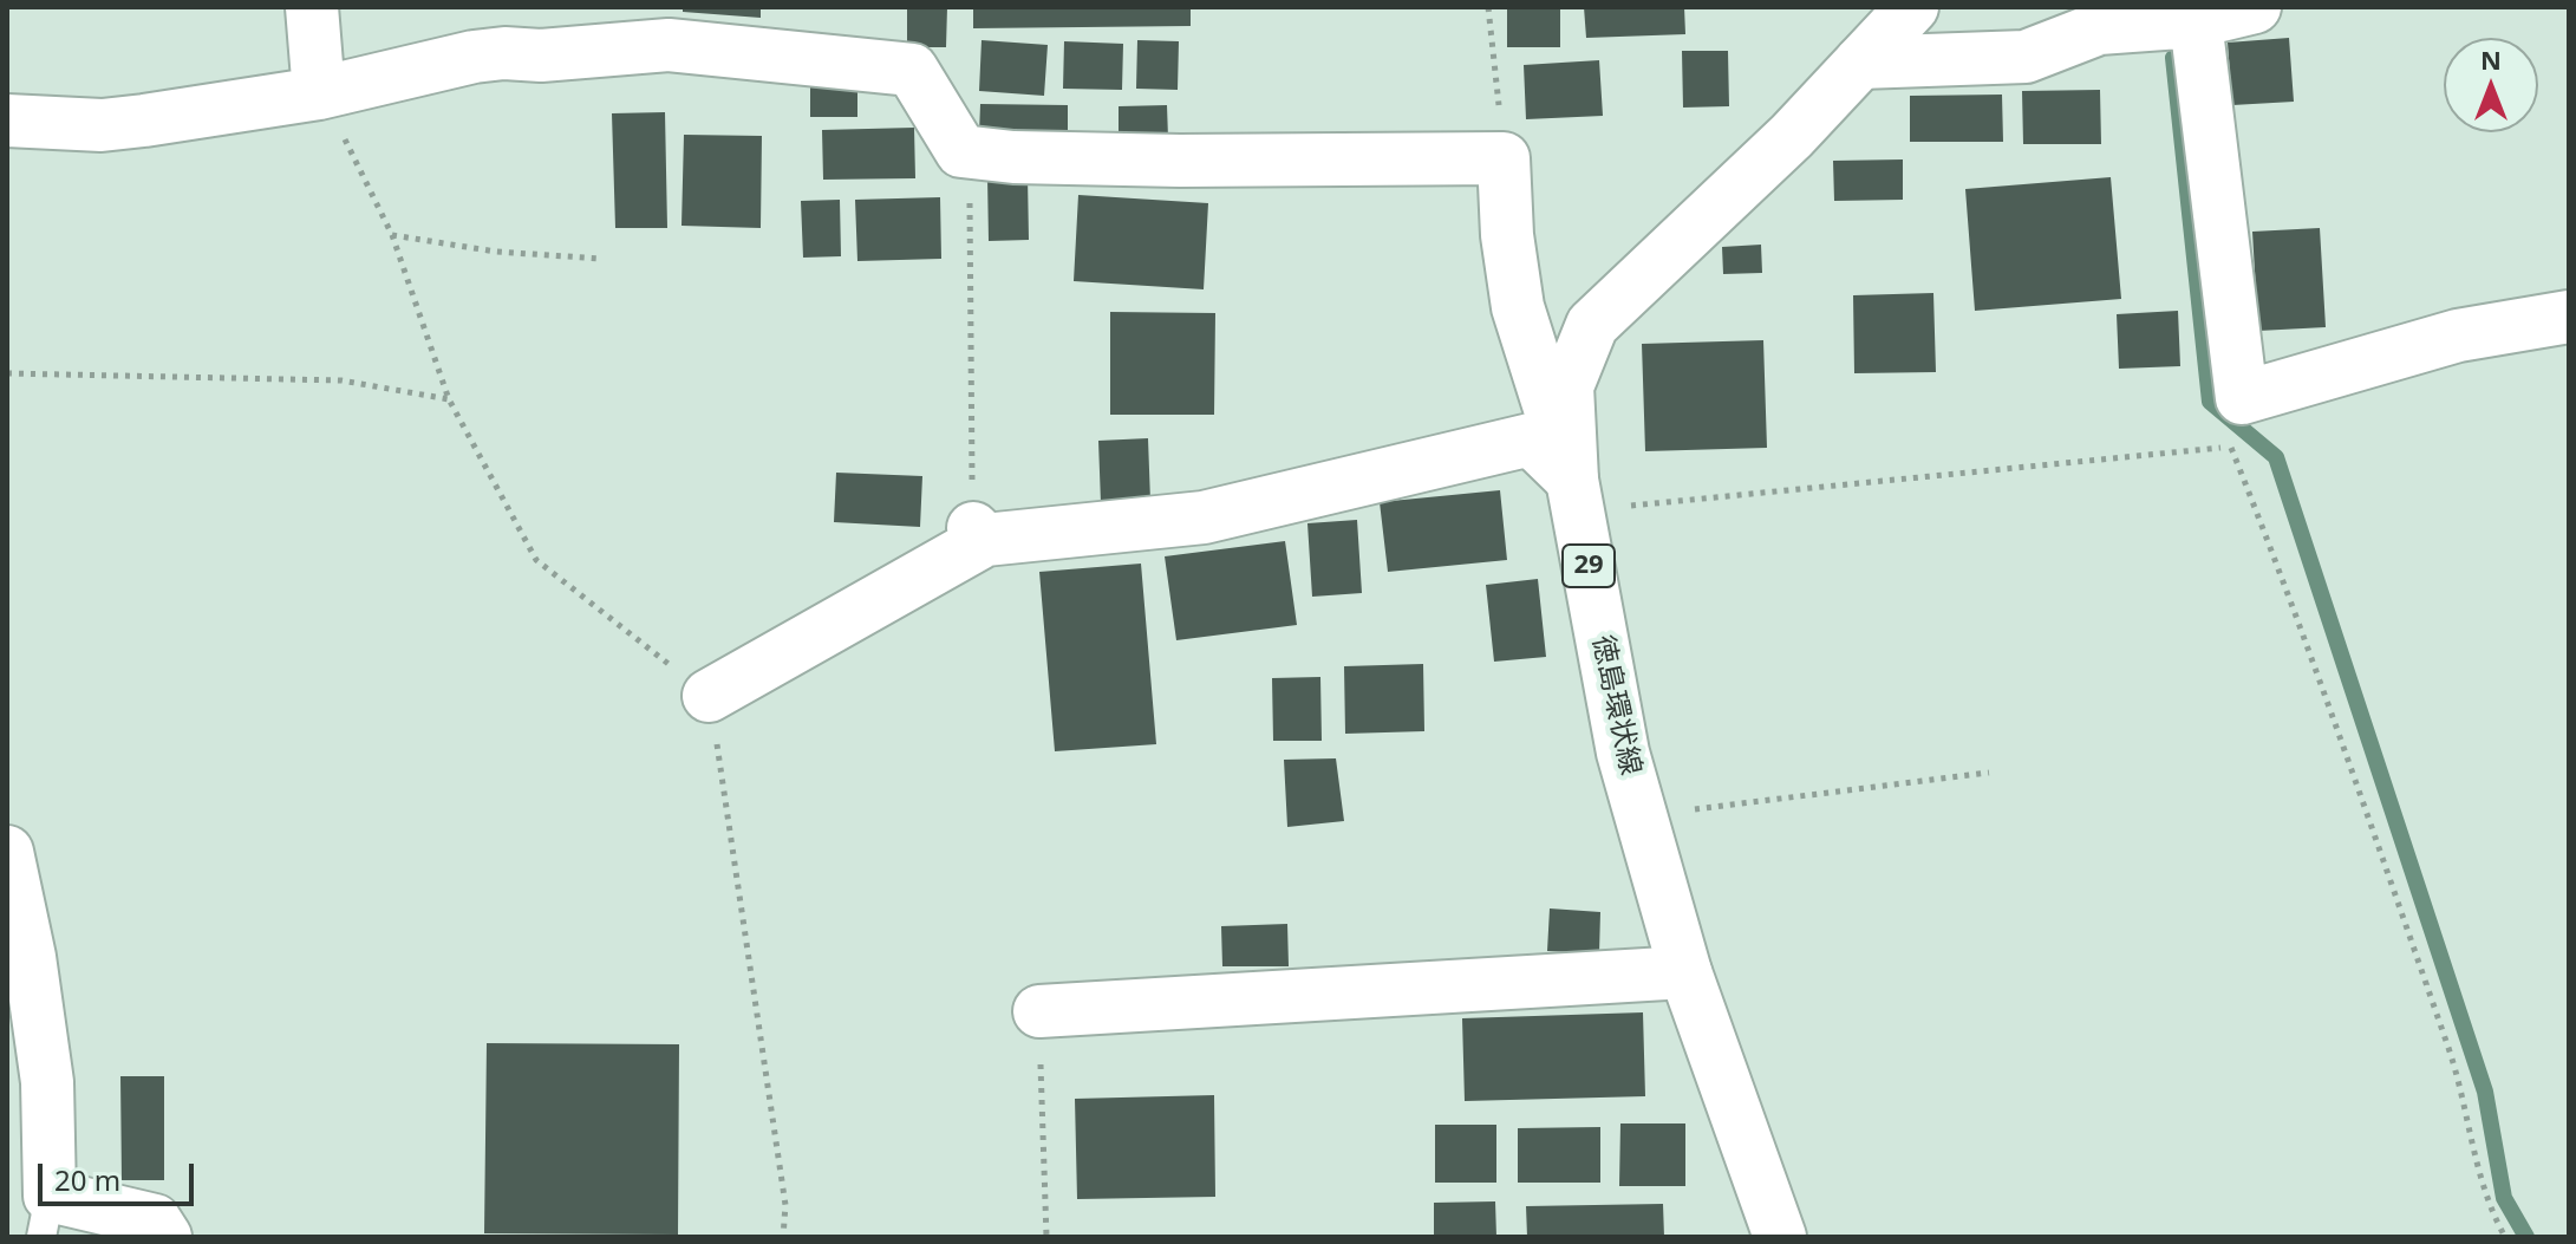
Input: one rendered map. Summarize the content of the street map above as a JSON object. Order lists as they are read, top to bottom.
{
  "streets": {
    "street": ["29", "徳島環状線"]
  },
  "scale_bar": "20 m",
  "north": "top"
}
